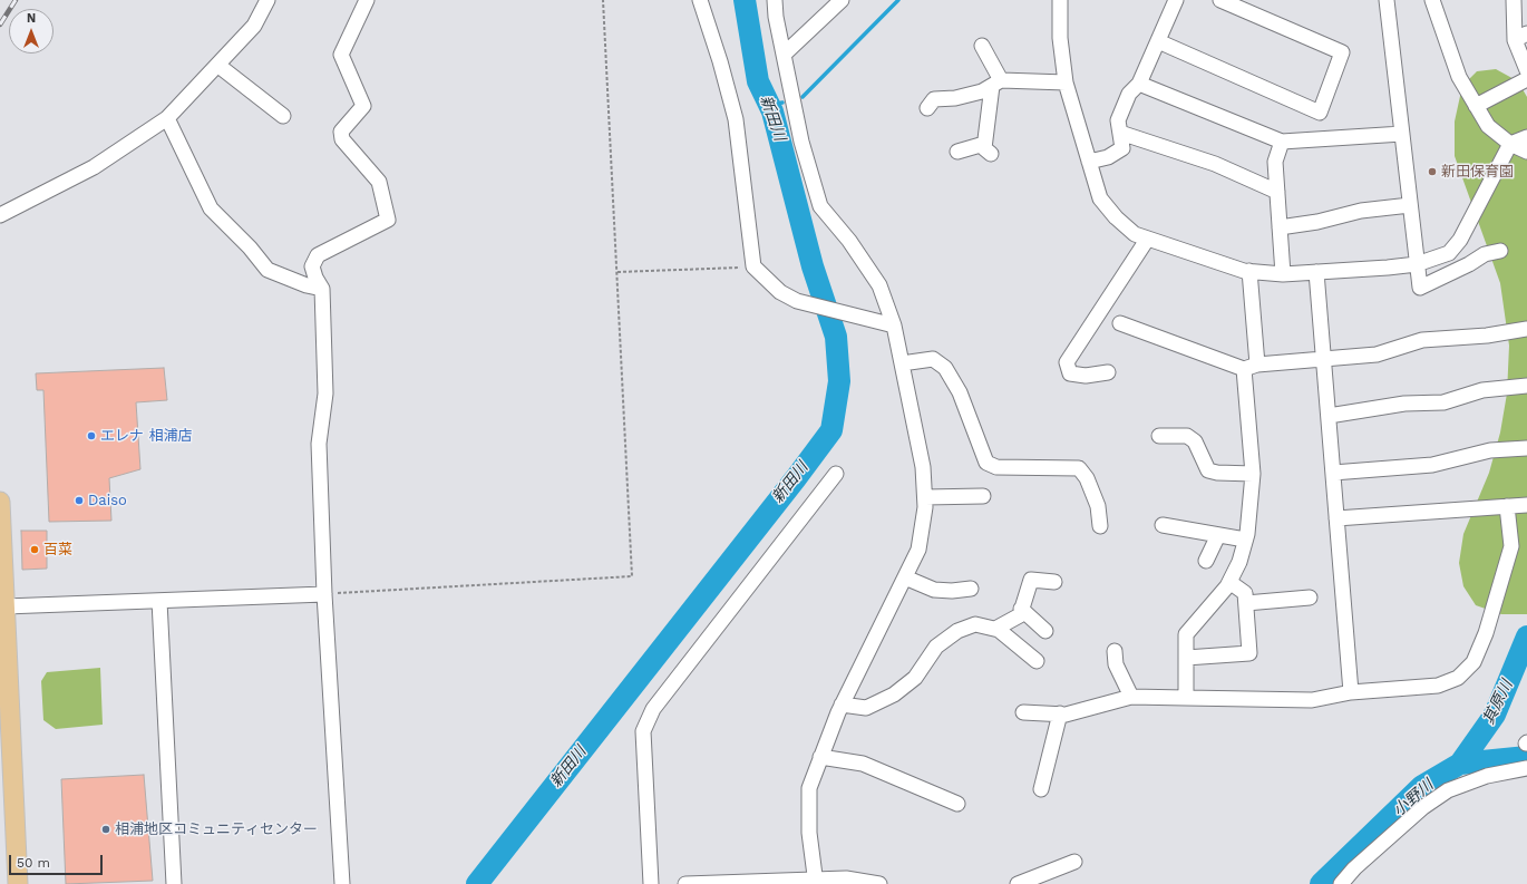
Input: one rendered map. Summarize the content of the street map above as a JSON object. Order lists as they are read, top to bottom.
{
  "water": ["新田川", "其原川", "小野川"],
  "places": [
    "新田保育園",
    "エレナ 相浦店",
    "Daiso",
    "百菜",
    "相浦地区コミュニティセンター"
  ],
  "scale_bar": "50 m",
  "north": "top"
}
